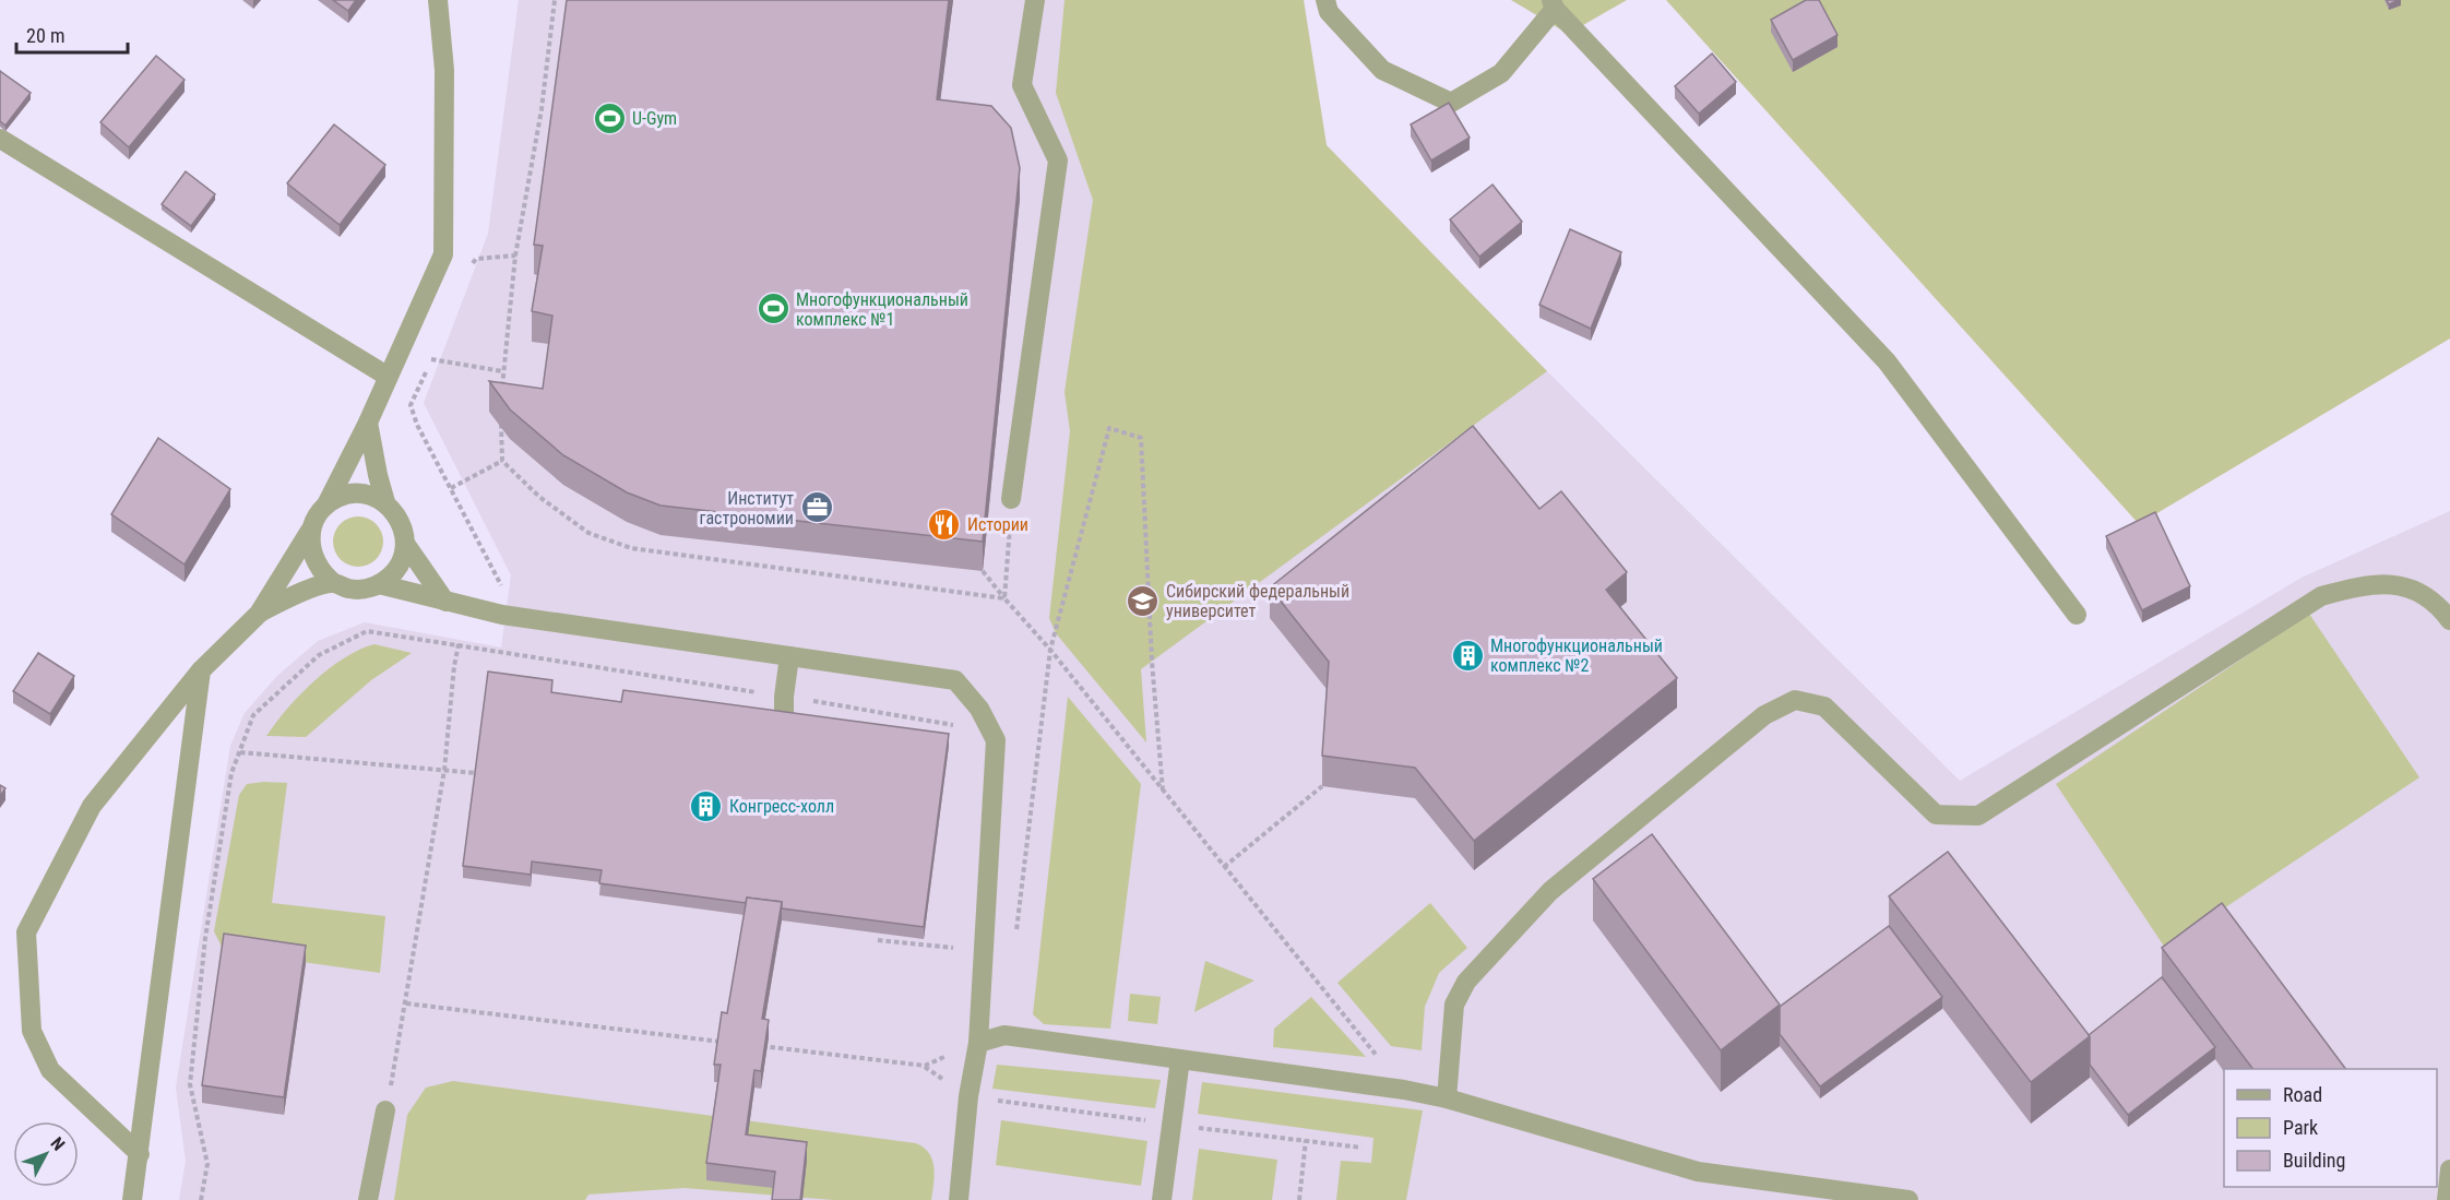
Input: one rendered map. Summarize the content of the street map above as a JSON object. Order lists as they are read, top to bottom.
{
  "places": {
    "sports": ["U-Gym", "Многофункциональный комплекс №1"],
    "office": ["Институт гастрономии"],
    "restaurant": ["Истории"],
    "school or university": ["Сибирский федеральный университет"],
    "building": ["Многофункциональный комплекс №2", "Конгресс-холл"]
  },
  "legend": ["Road", "Park", "Building"],
  "scale_bar": "20 m",
  "north": "top right"
}
